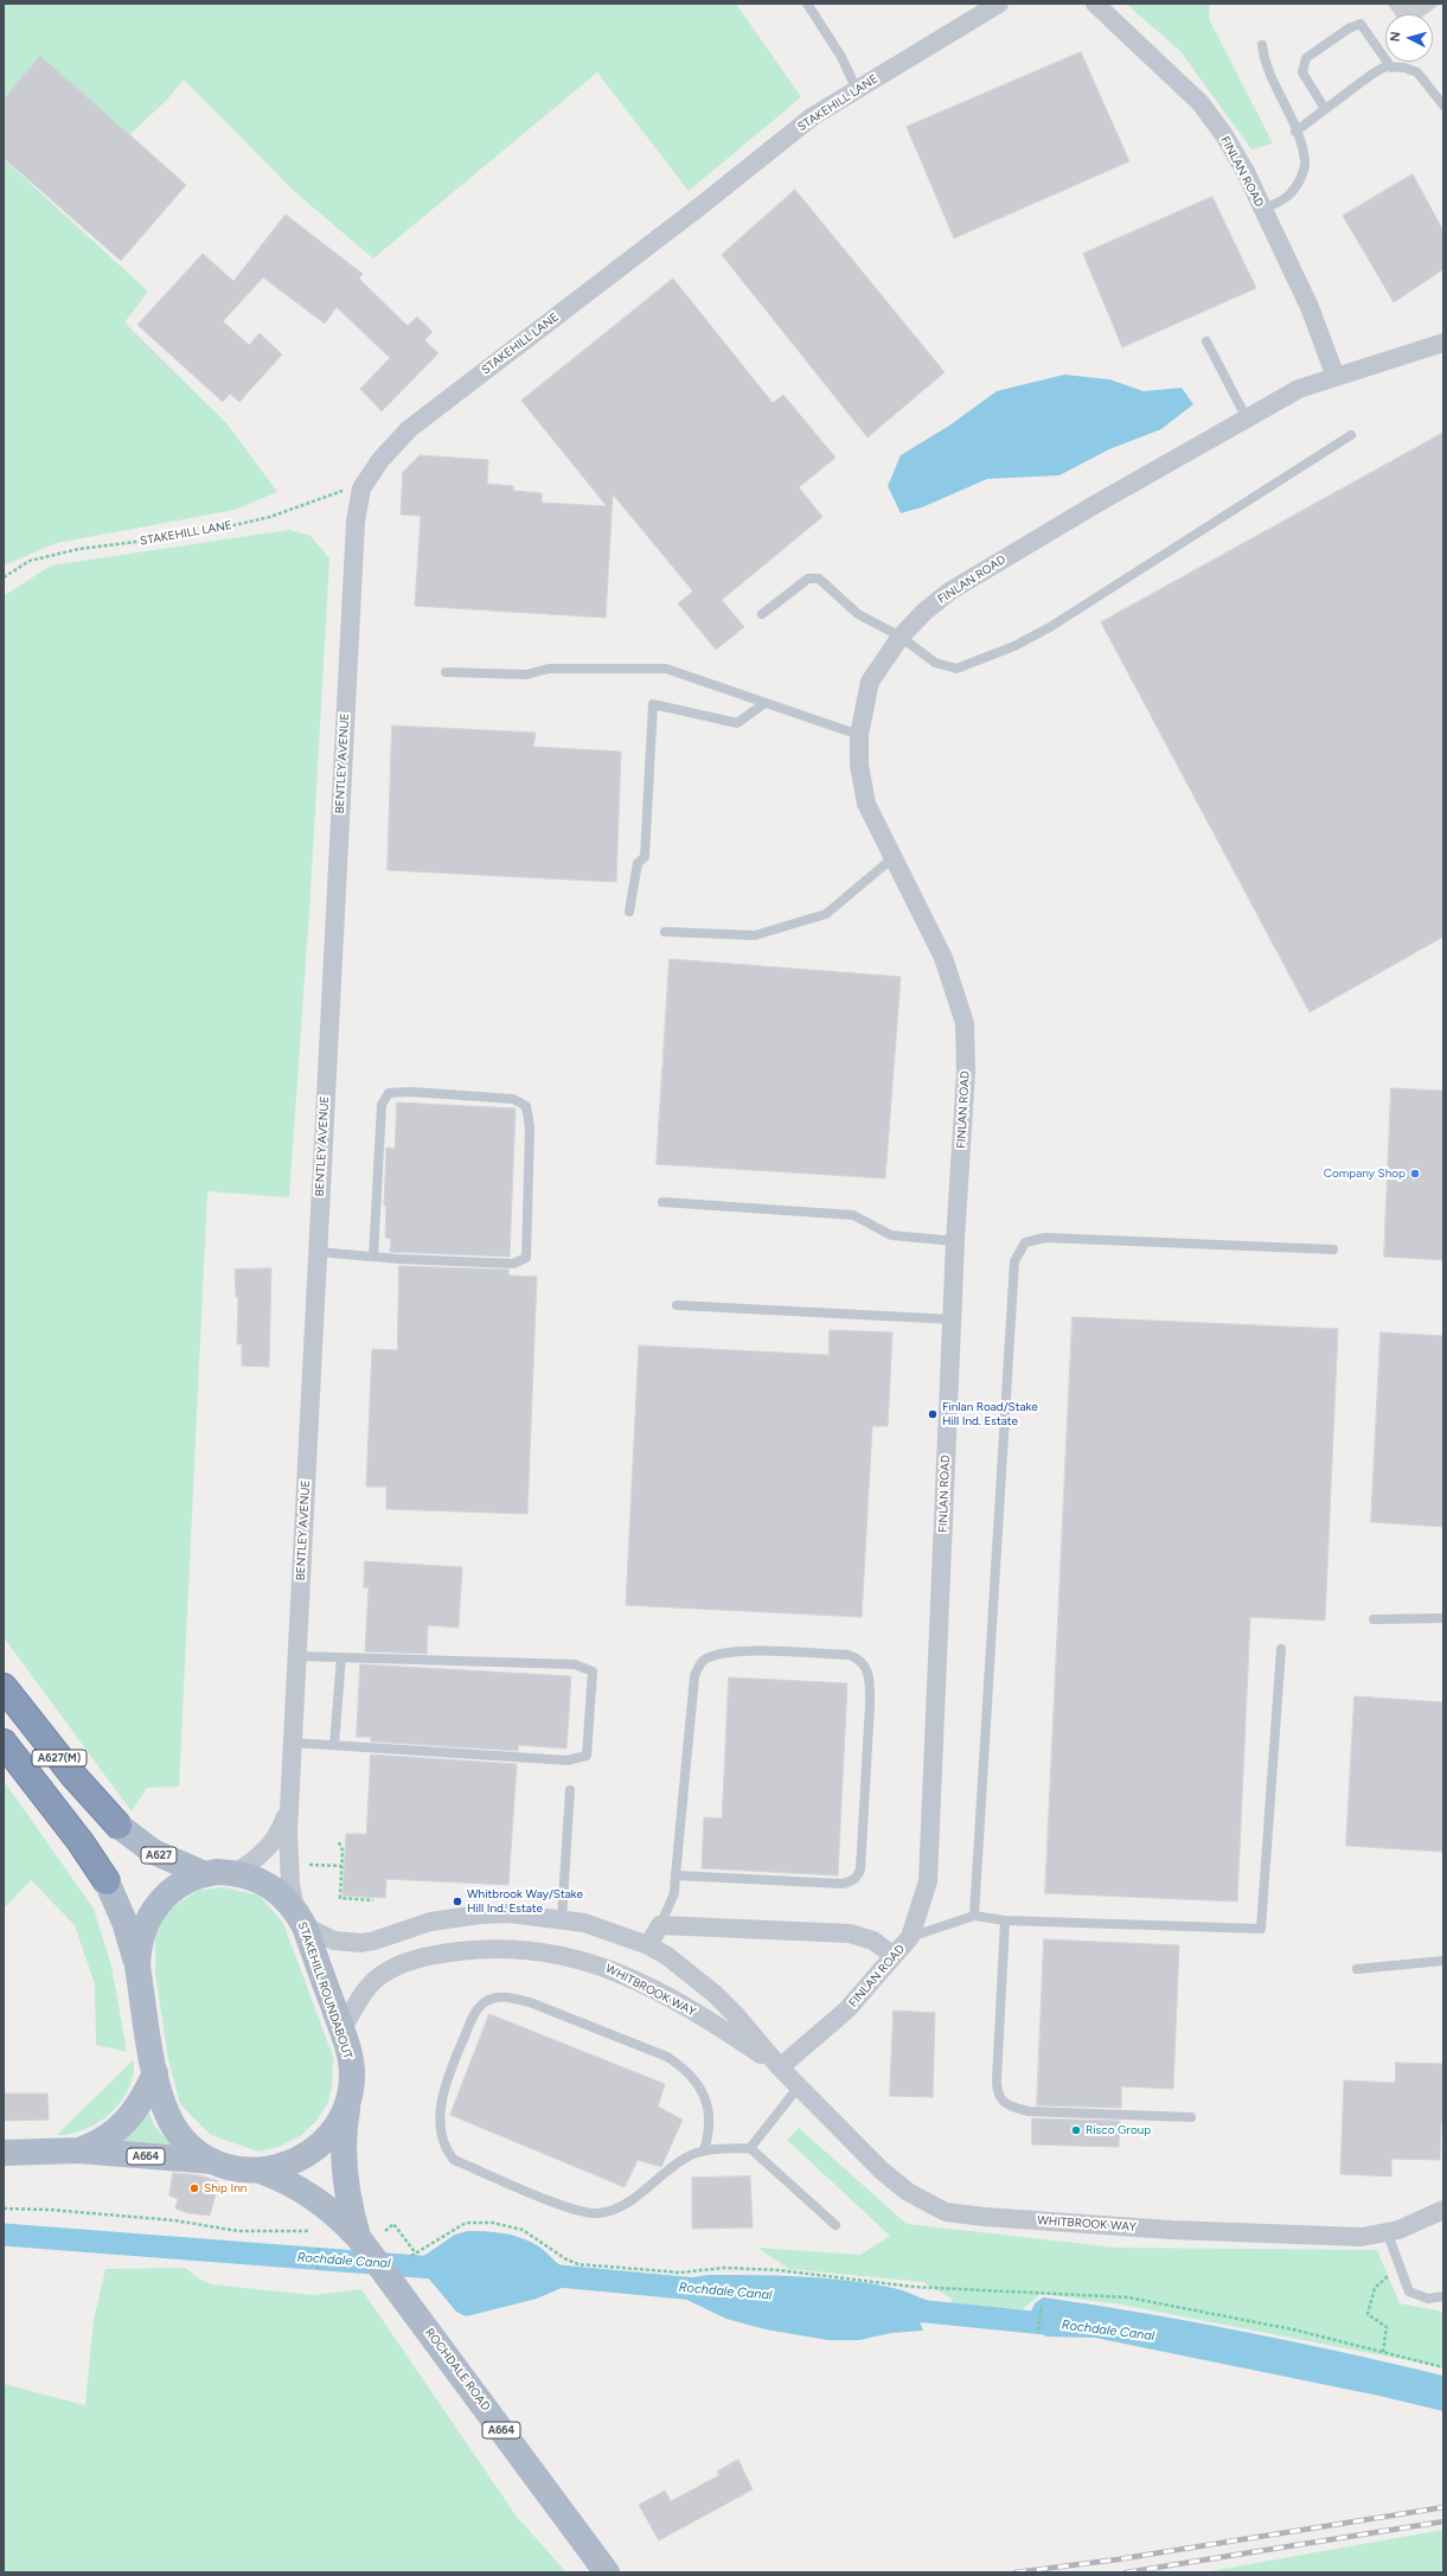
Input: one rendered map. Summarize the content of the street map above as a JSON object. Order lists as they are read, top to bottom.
{
  "streets": {
    "highway": ["A627(M)"],
    "main road": [
      "A627",
      "STAKEHILL ROUNDABOUT",
      "A664",
      "ROCHDALE ROAD"
    ],
    "street": [
      "STAKEHILL LANE",
      "FINLAN ROAD",
      "BENTLEY AVENUE",
      "WHITBROOK WAY"
    ]
  },
  "crossings": [
    ["STAKEHILL LANE", "BENTLEY AVENUE"],
    ["FINLAN ROAD", "WHITBROOK WAY"],
    ["A627(M)", "A627"],
    ["A627", "STAKEHILL ROUNDABOUT"],
    ["STAKEHILL ROUNDABOUT", "WHITBROOK WAY"],
    ["STAKEHILL ROUNDABOUT", "A664"],
    ["STAKEHILL ROUNDABOUT", "ROCHDALE ROAD"]
  ],
  "water": ["Rochdale Canal"],
  "places": [
    "Company Shop",
    "Finlan Road/Stake Hill Ind. Estate",
    "Whitbrook Way/Stake Hill Ind. Estate",
    "Risco Group",
    "Ship Inn"
  ],
  "north": "left"
}
